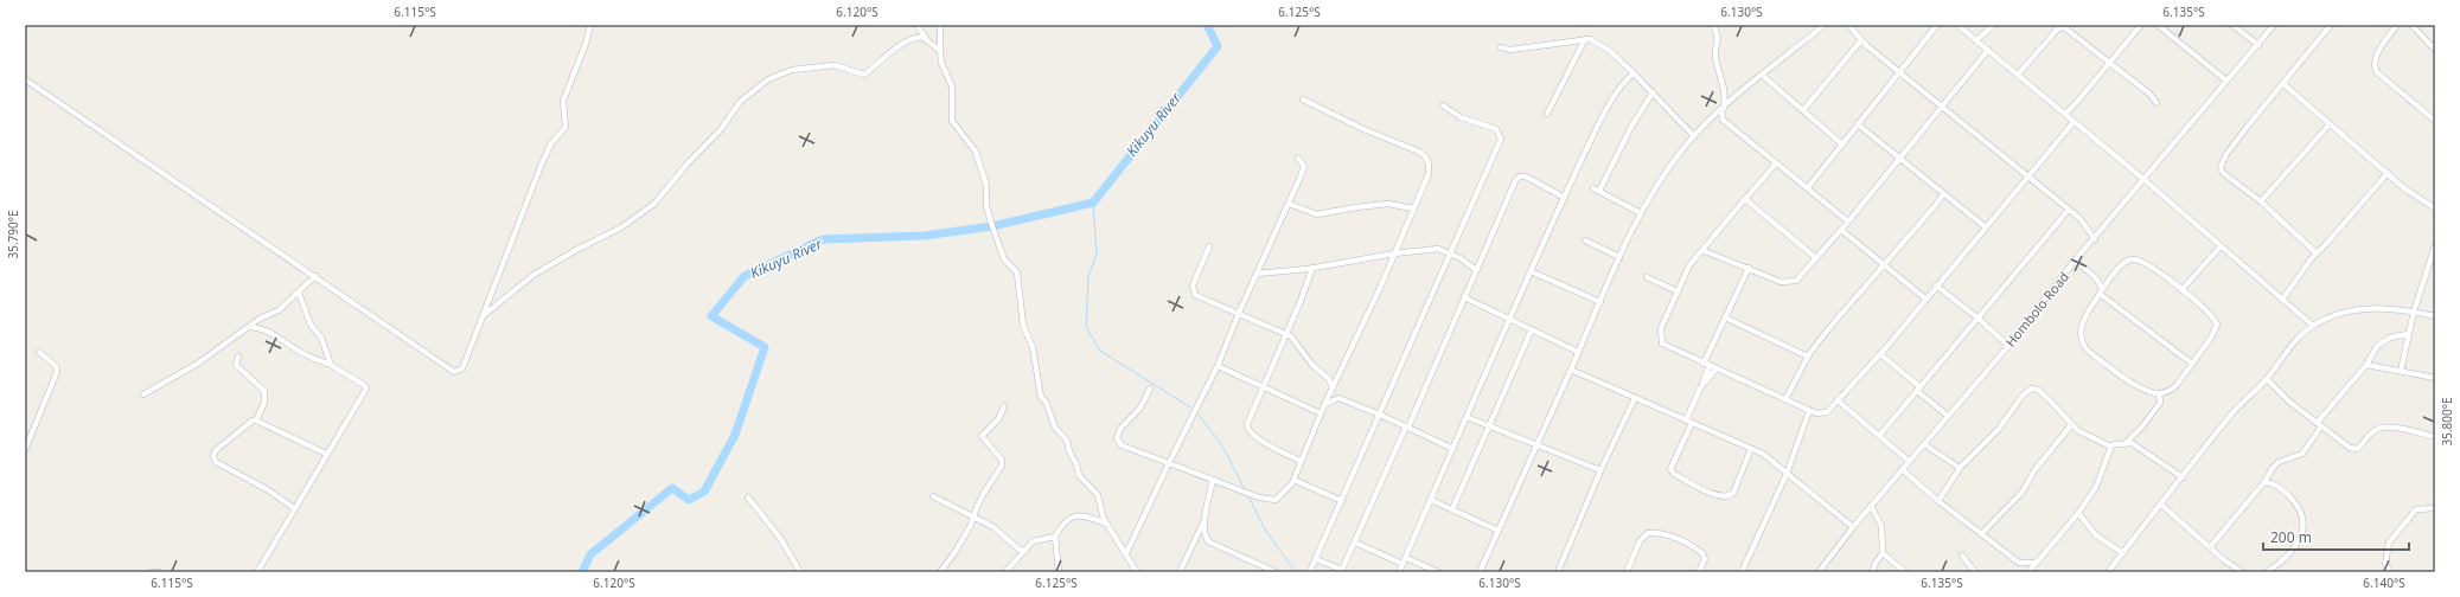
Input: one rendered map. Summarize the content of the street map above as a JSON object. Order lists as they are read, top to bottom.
{
  "streets": {
    "street": ["Hombolo Road"]
  },
  "water": ["Kikuyu River"],
  "scale_bar": "200 m",
  "coordinates": [
    "6.115°S",
    "6.120°S",
    "6.125°S",
    "6.130°S",
    "6.135°S",
    "35.790°E",
    "35.800°E",
    "6.140°S"
  ]
}
